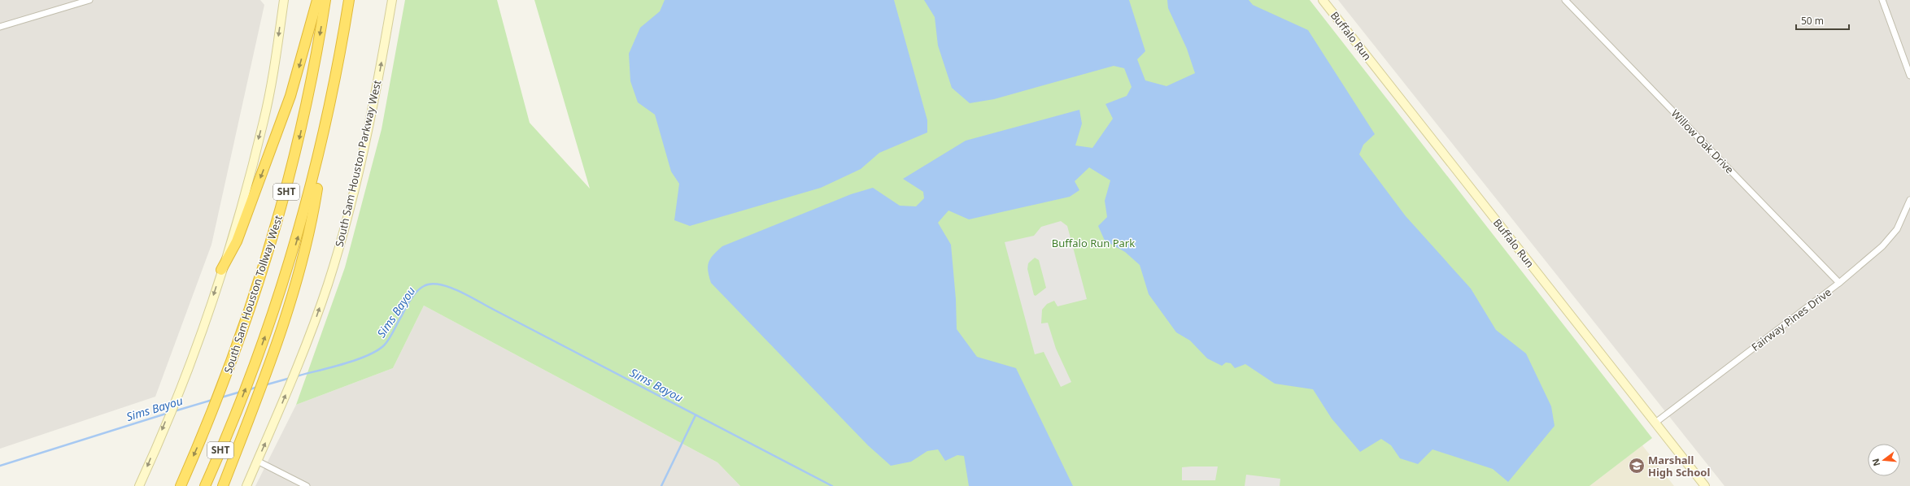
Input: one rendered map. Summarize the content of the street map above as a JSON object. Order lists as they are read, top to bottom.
{
  "streets": {
    "highway": ["SHT", "South Sam Houston Tollway West"],
    "main road": ["Buffalo Run", "South Sam Houston Parkway West"],
    "street": ["Willow Oak Drive", "Fairway Pines Drive"]
  },
  "crossings": [
    ["Buffalo Run", "Fairway Pines Drive"],
    ["Willow Oak Drive", "Fairway Pines Drive"]
  ],
  "one_way": ["South Sam Houston Parkway West"],
  "water": ["Sims Bayou"],
  "parks": ["Buffalo Run Park"],
  "places": {
    "school or university": ["Marshall High School"]
  },
  "scale_bar": "50 m",
  "north": "left"
}
